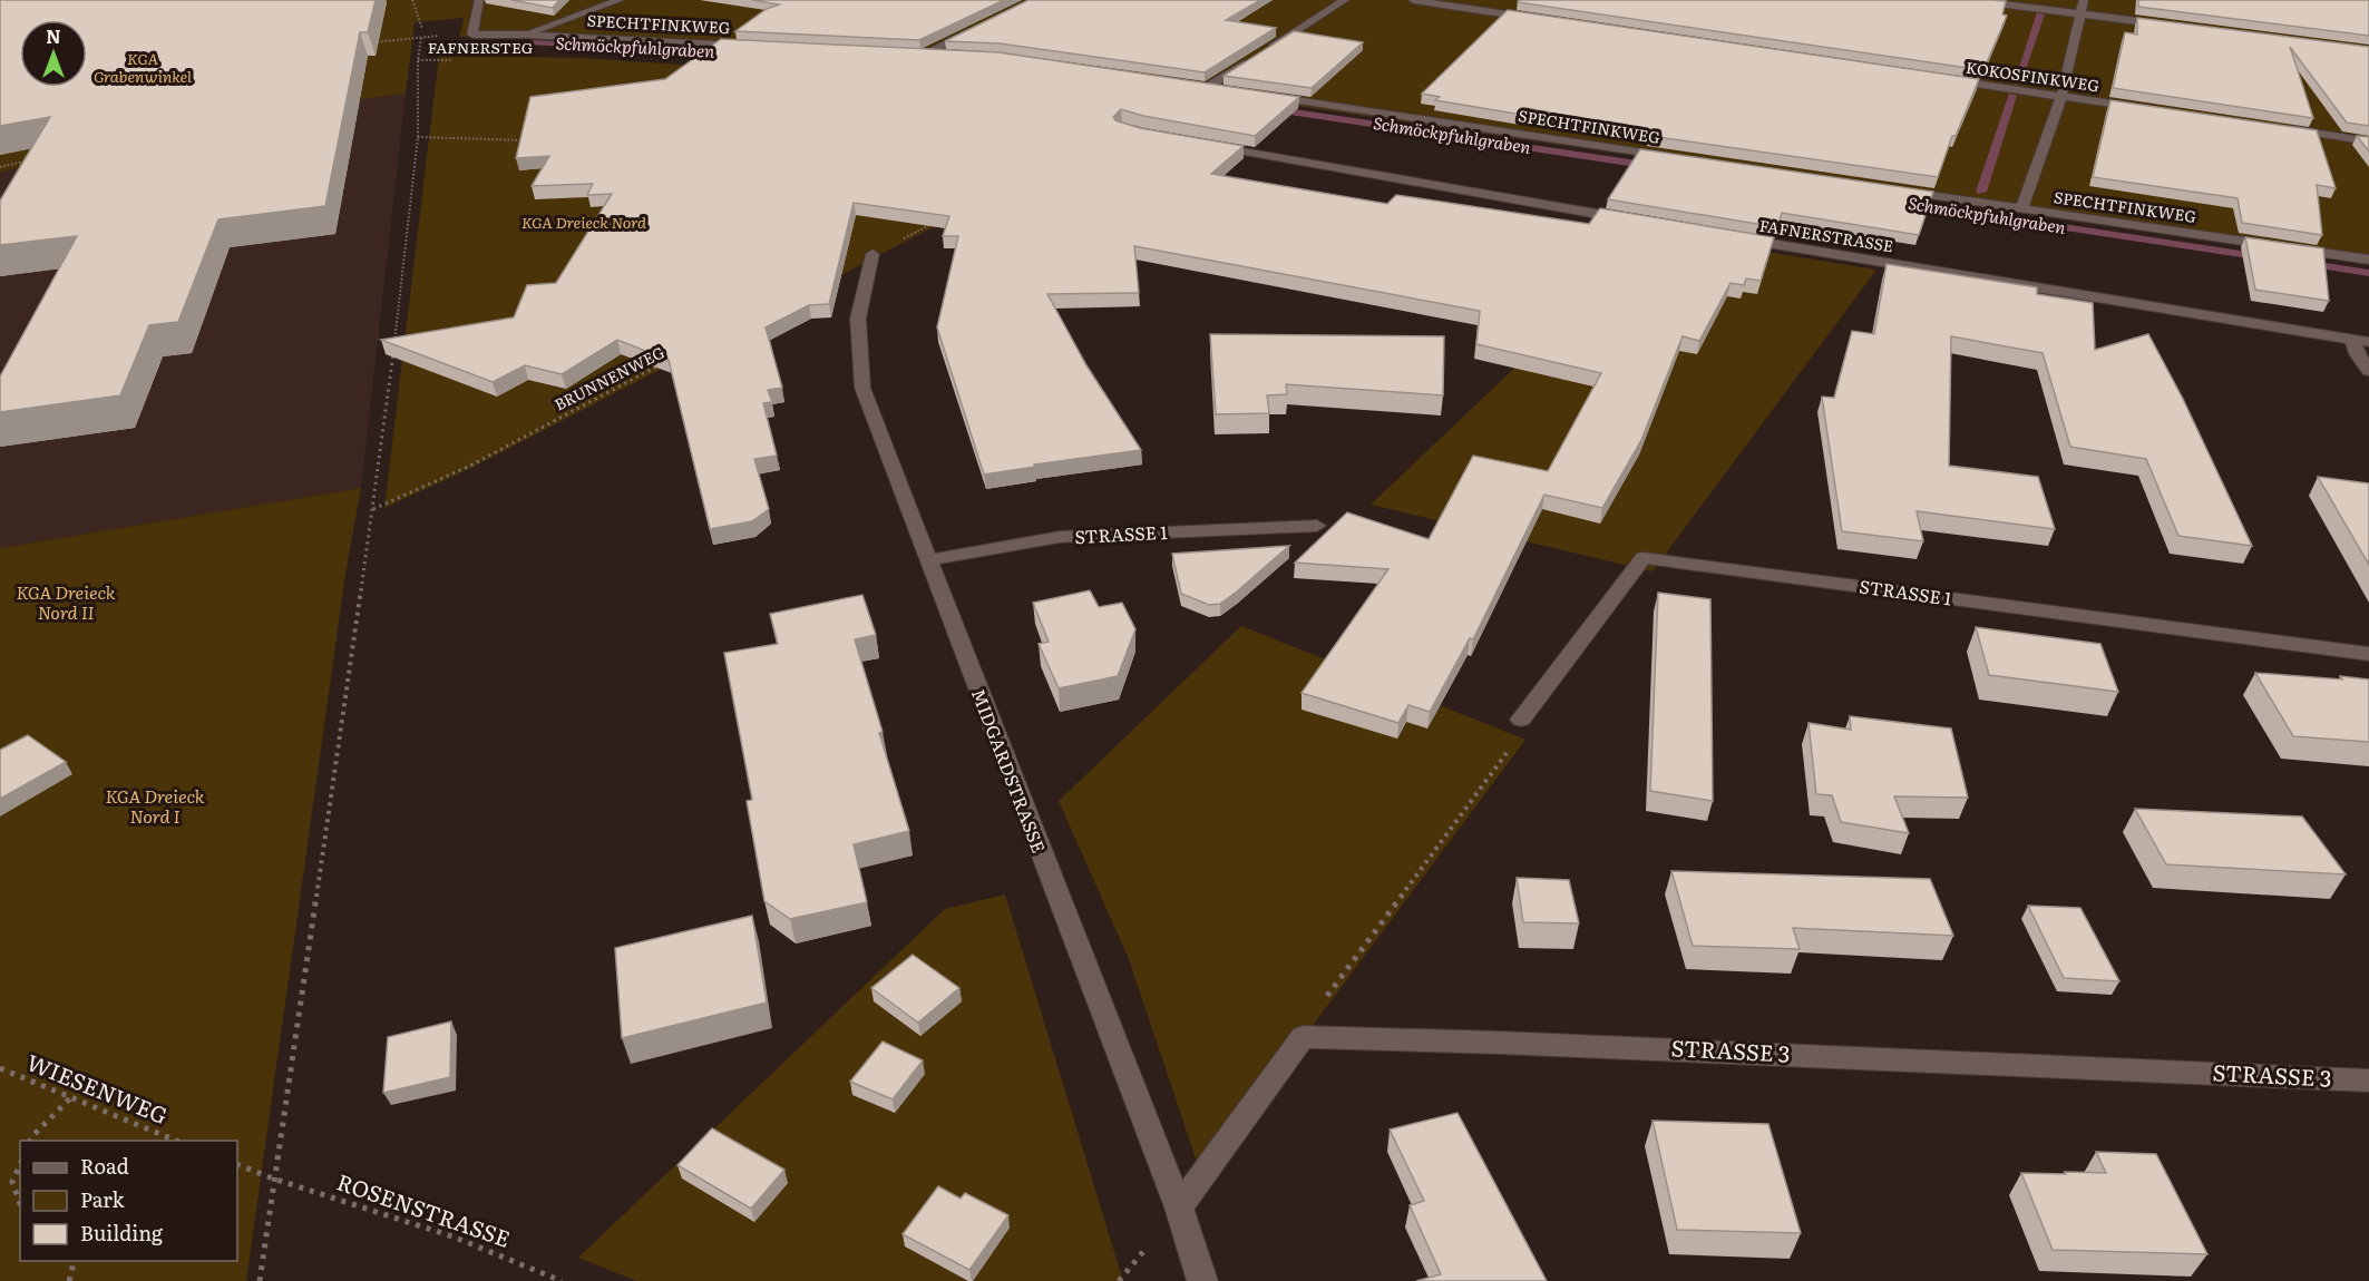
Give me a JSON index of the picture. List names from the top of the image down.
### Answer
{
  "streets": {
    "street": [
      "SPECHTFINKWEG",
      "KOKOSFINKWEG",
      "FAFNERSTRASSE",
      "STRASSE 1",
      "MIDGARDSTRASSE",
      "STRASSE 3"
    ],
    "path": [
      "FAFNERSTEG",
      "BRUNNENWEG",
      "WIESENWEG",
      "ROSENSTRASSE"
    ]
  },
  "crossings": [
    ["STRASSE 1", "MIDGARDSTRASSE"]
  ],
  "water": ["Schmöckpfuhlgraben"],
  "parks": [
    "KGA Grabenwinkel",
    "KGA Dreieck Nord",
    "KGA Dreieck Nord II",
    "KGA Dreieck Nord I"
  ],
  "legend": ["Road", "Park", "Building"],
  "north": "top"
}
